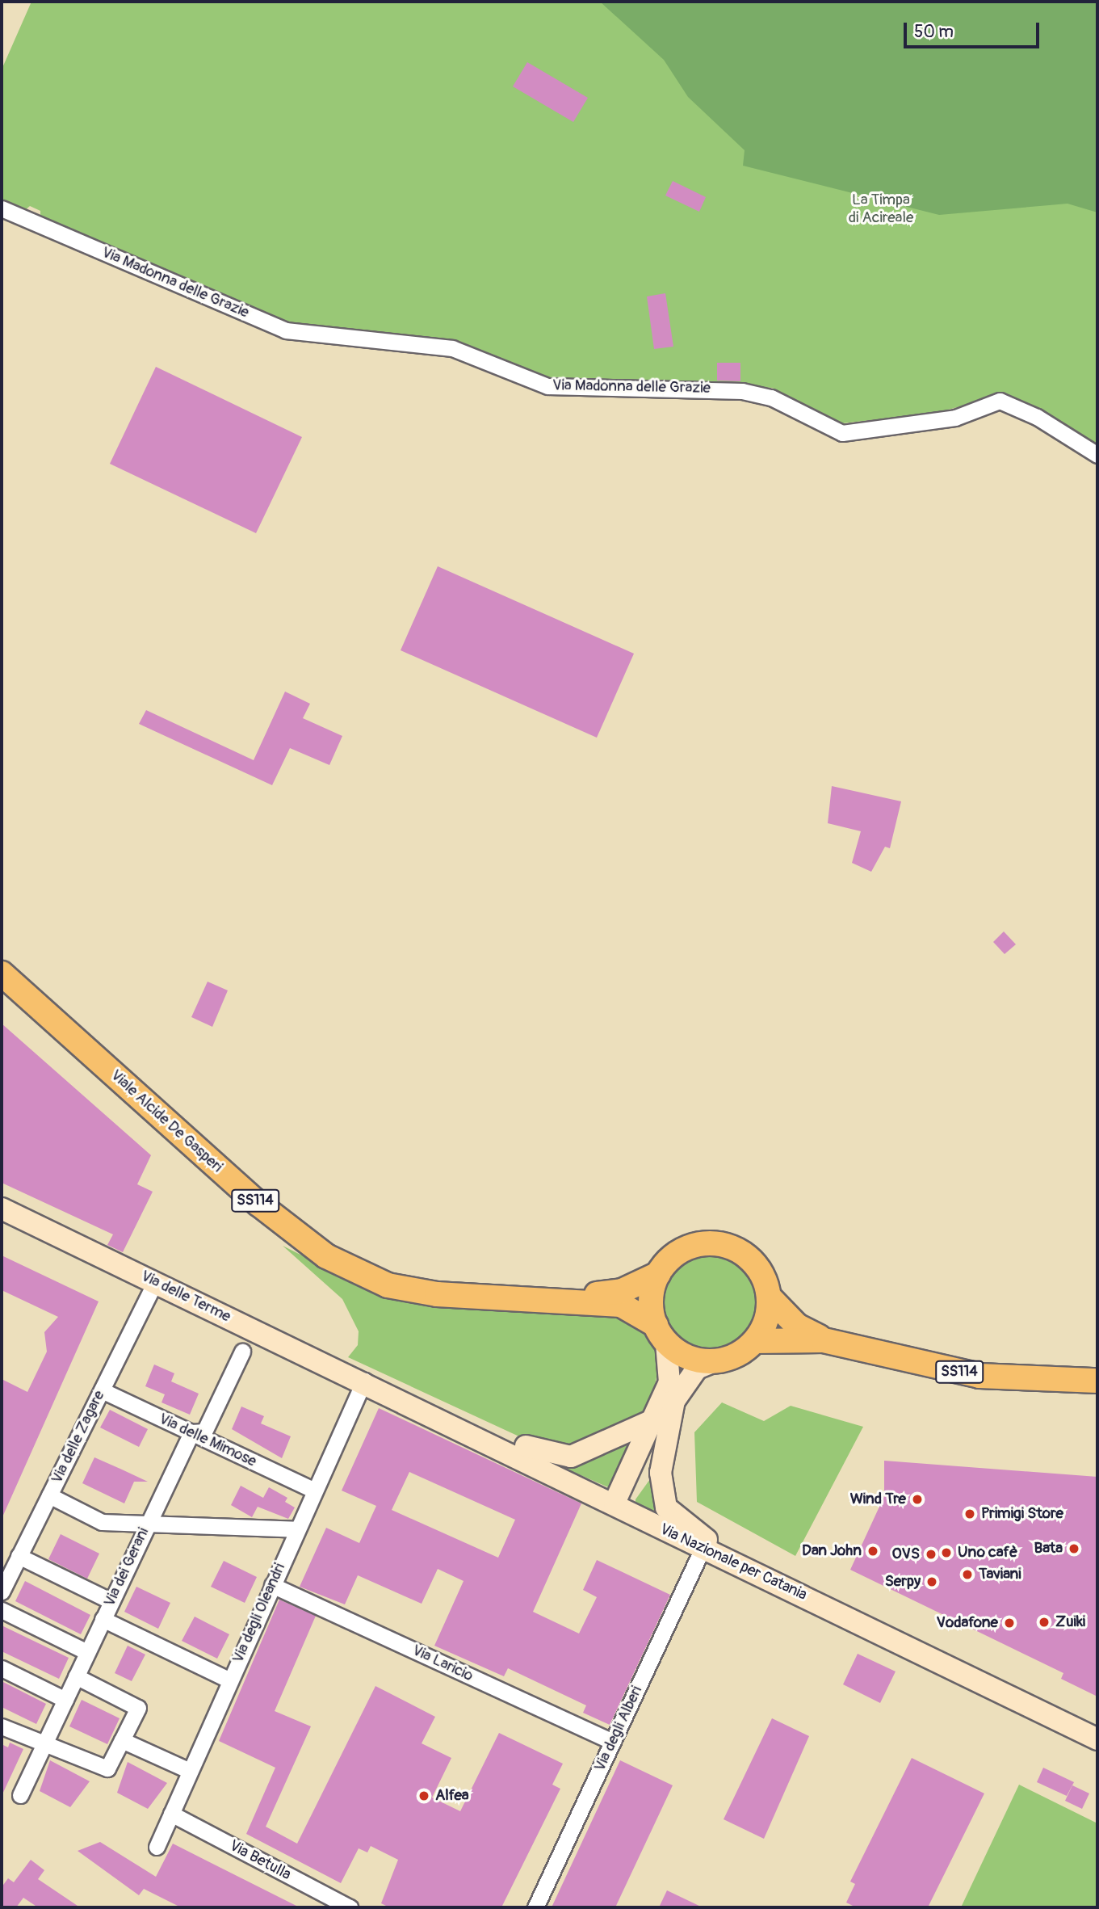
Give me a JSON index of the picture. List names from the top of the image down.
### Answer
{
  "streets": {
    "main road": [
      "Viale Alcide De Gasperi",
      "SS114",
      "Via delle Terme",
      "Via Nazionale per Catania"
    ],
    "street": [
      "Via Madonna delle Grazie",
      "Via delle Zagare",
      "Via delle Mimose",
      "Via dei Gerani",
      "Via degli Oleandri",
      "Via Laricio",
      "Via degli Alberi",
      "Via Betulla"
    ]
  },
  "crossings": [
    ["Via delle Terme", "Via delle Zagare"],
    ["Via delle Terme", "Via Nazionale per Catania"],
    ["Via delle Terme", "Via degli Oleandri"],
    ["Via delle Zagare", "Via delle Mimose"],
    ["Via delle Mimose", "Via dei Gerani"],
    ["Via delle Mimose", "Via degli Oleandri"],
    ["Via Nazionale per Catania", "Via degli Oleandri"],
    ["Via Nazionale per Catania", "Via degli Alberi"],
    ["Via degli Oleandri", "Via Laricio"],
    ["Via degli Oleandri", "Via Betulla"],
    ["Via Laricio", "Via degli Alberi"]
  ],
  "parks": ["La Timpa di Acireale"],
  "places": [
    "Wind Tre",
    "Primigi Store",
    "Bata",
    "Dan John",
    "Uno cafè",
    "OVS",
    "Taviani",
    "Serpy",
    "Zuiki",
    "Vodafone",
    "Alfea"
  ],
  "scale_bar": "50 m"
}
